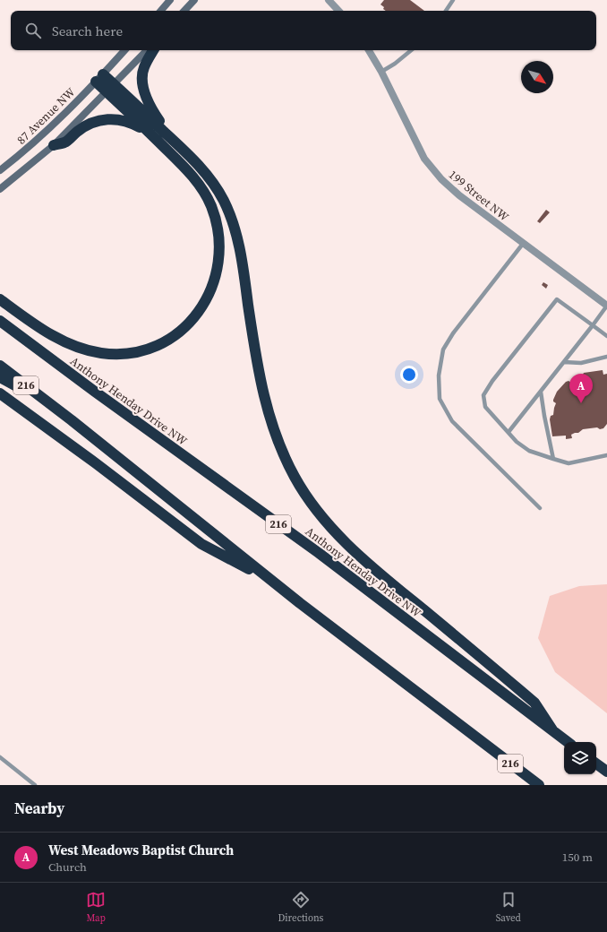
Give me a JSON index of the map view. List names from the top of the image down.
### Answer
{
  "streets": {
    "highway": ["216", "Anthony Henday Drive NW"],
    "main road": ["87 Avenue NW"],
    "street": ["199 Street NW"]
  },
  "north": "bottom right",
  "page": {
    "search": "Search here",
    "pins": "A",
    "heading": "Nearby",
    "list": [
      {
        "mark": "A",
        "name": "West Meadows Baptist Church",
        "note": "Church",
        "value": "150 m"
      }
    ],
    "nav": ["Map", "Directions", "Saved"]
  }
}
